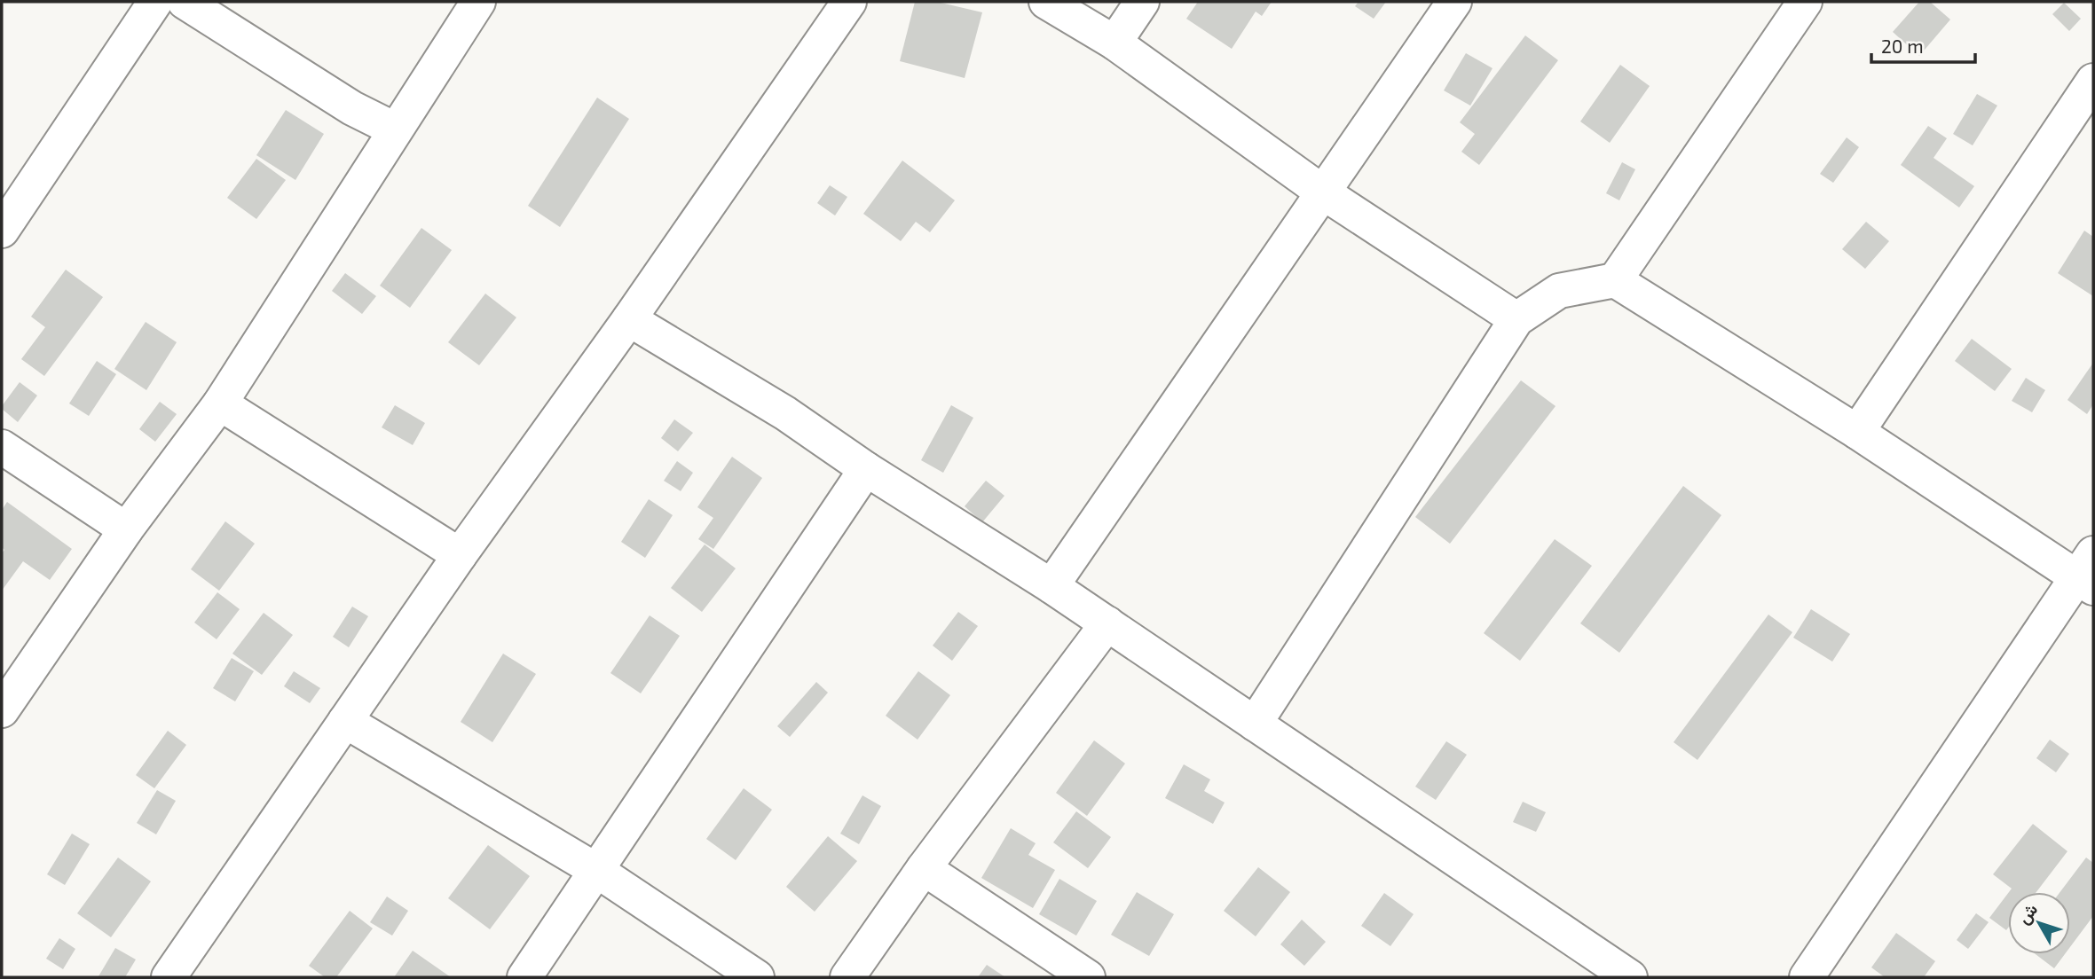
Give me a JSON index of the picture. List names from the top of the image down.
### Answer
{
  "scale_bar": "20 m",
  "north": "top left"
}
